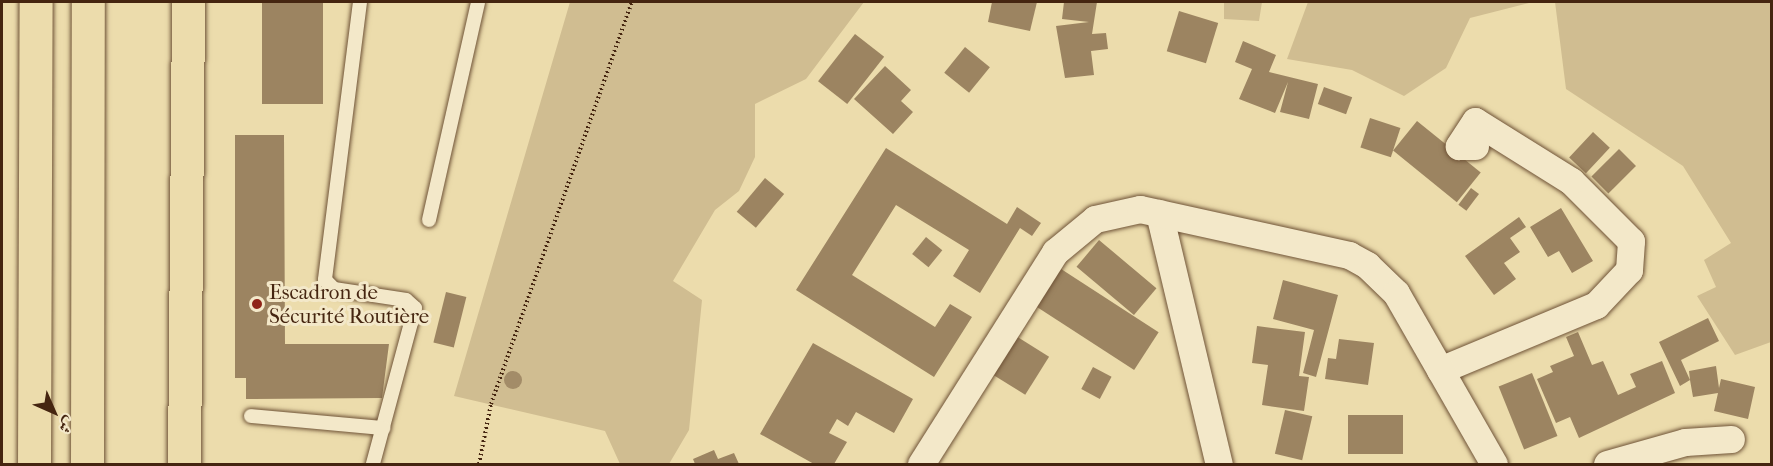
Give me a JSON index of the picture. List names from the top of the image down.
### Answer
{
  "places": ["Escadron de Sécurité Routière"],
  "north": "bottom right"
}
